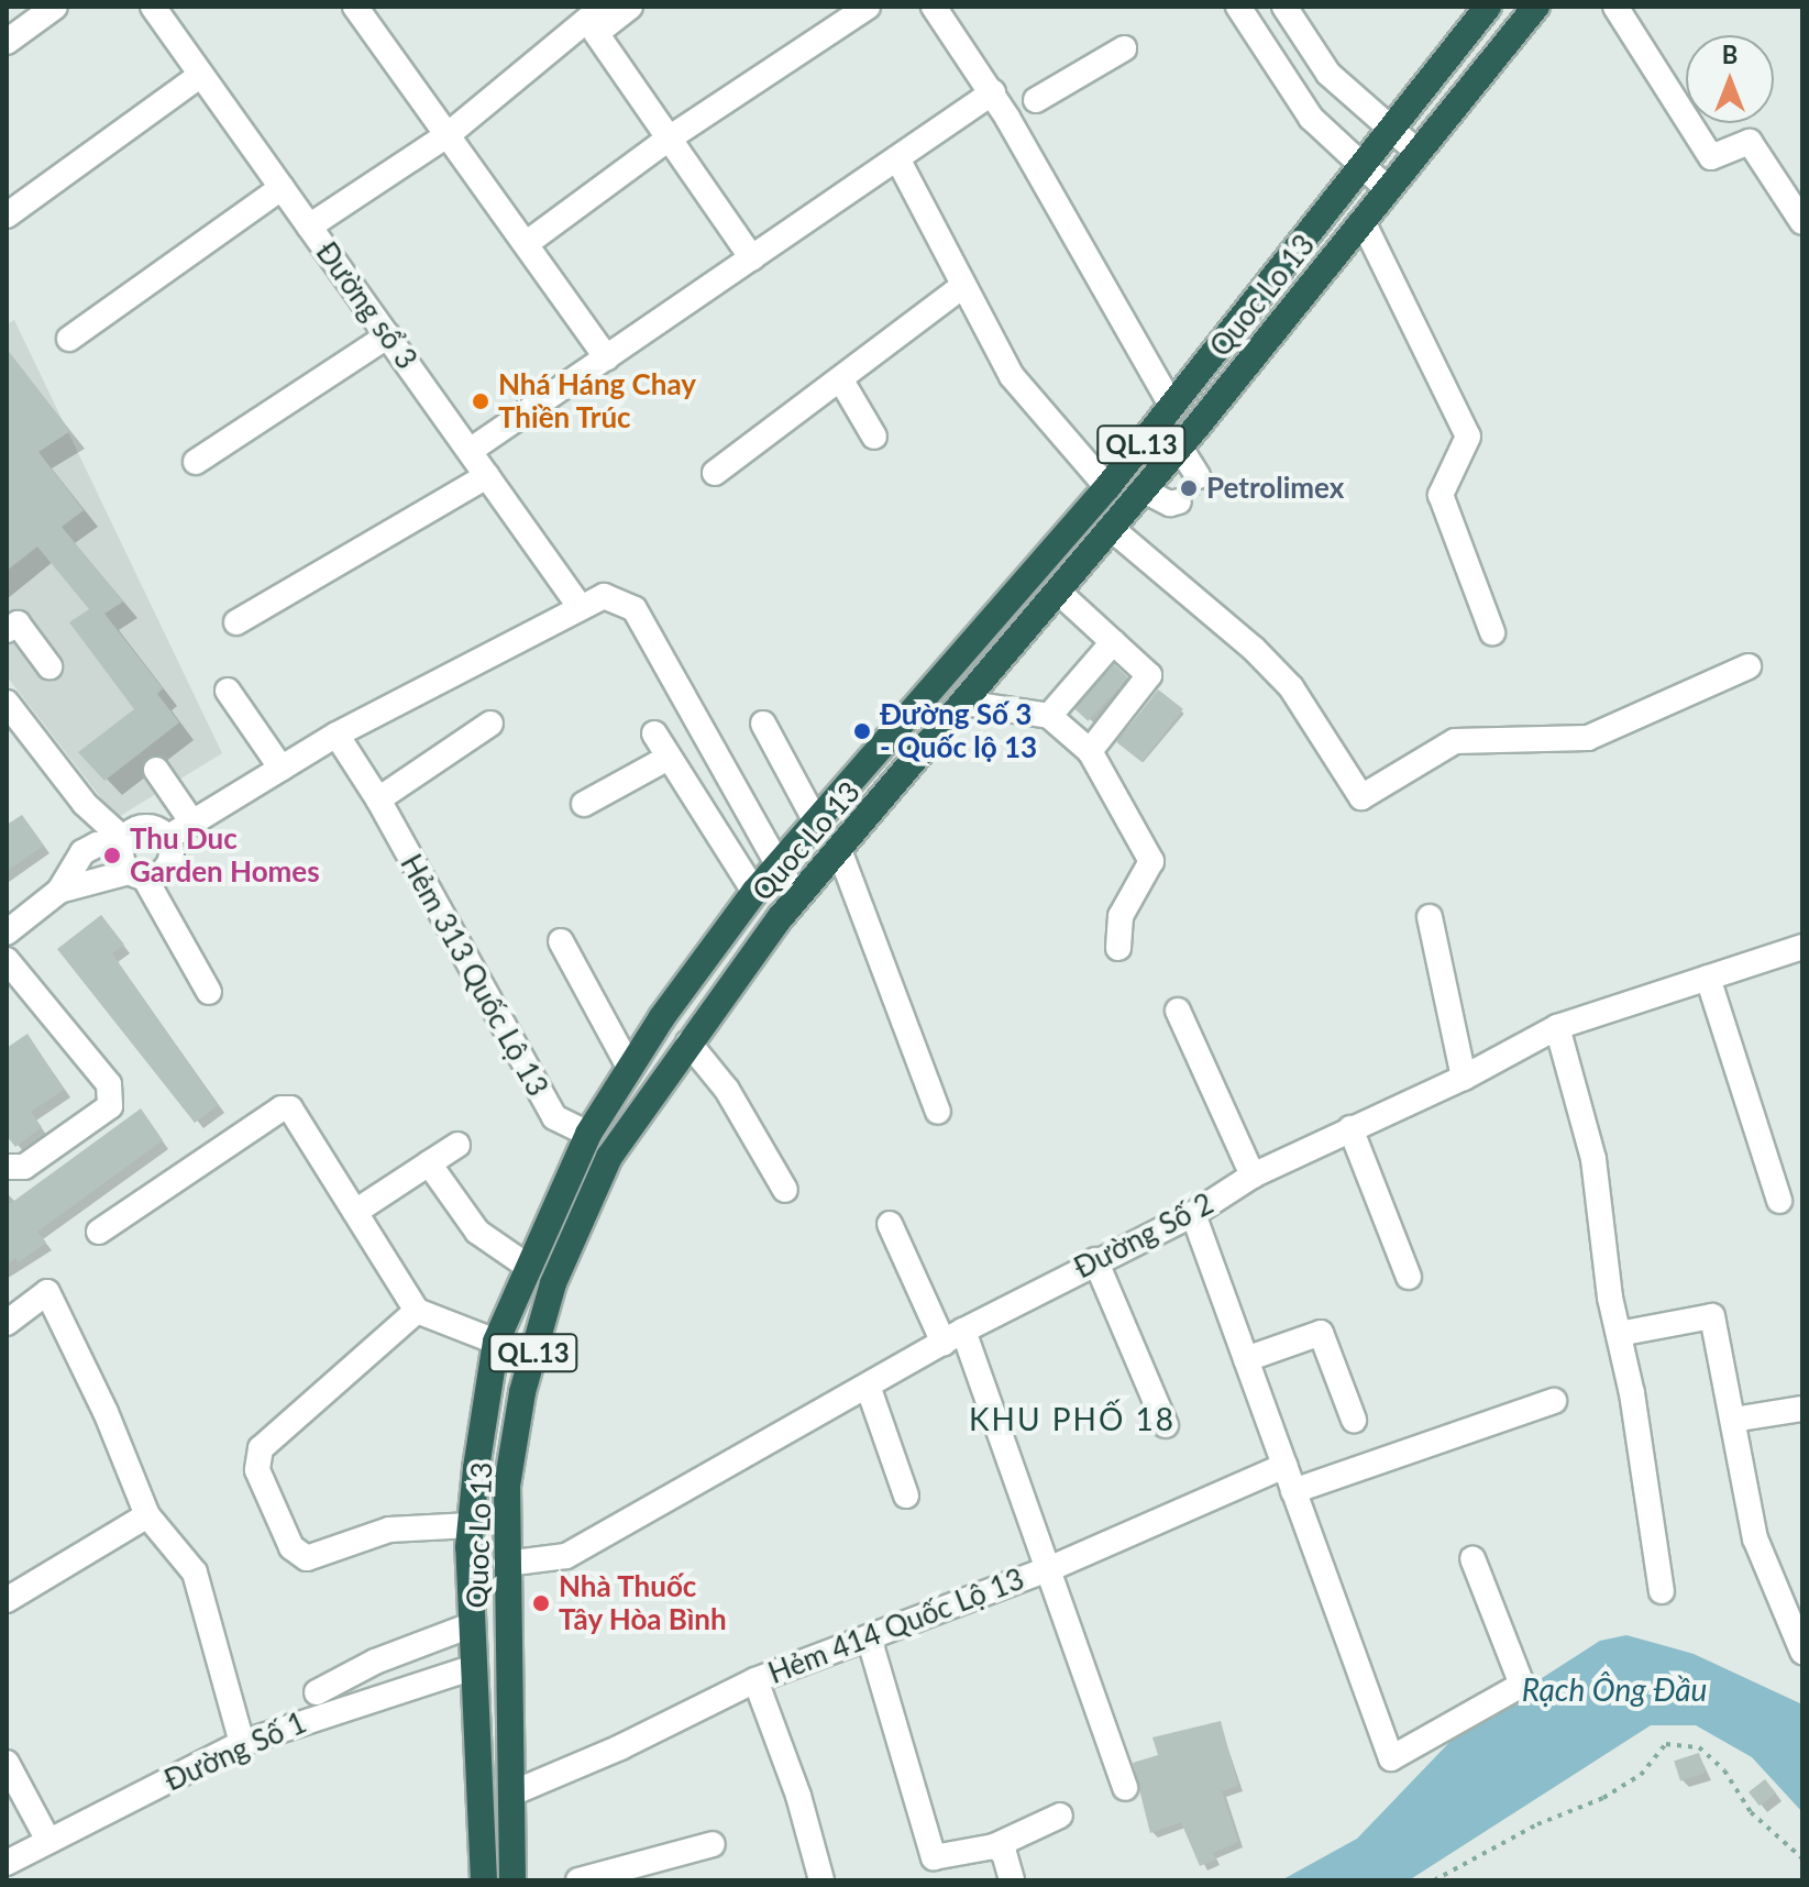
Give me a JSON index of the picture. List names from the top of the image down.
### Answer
{
  "streets": {
    "highway": ["Quoc Lo 13", "QL.13"],
    "street": [
      "Đường sổ 3",
      "Hẻm 313 Quốc Lộ 13",
      "Đường Số 2",
      "Hẻm 414 Quốc Lộ 13",
      "Đường Số 1"
    ]
  },
  "crossings": [
    ["Quoc Lo 13", "Hẻm 313 Quốc Lộ 13"],
    ["Quoc Lo 13", "Đường Số 2"],
    ["Quoc Lo 13", "Hẻm 414 Quốc Lộ 13"],
    ["Quoc Lo 13", "Đường Số 1"]
  ],
  "districts": ["KHU PHỐ 18"],
  "water": ["Rạch Ông Đầu"],
  "places": [
    "Nhá Háng Chay Thiền Trúc",
    "Petrolimex",
    "Đường Số 3 - Quốc lộ 13",
    "Thu Duc Garden Homes",
    "Nhà Thuốc Tây Hòa Bình"
  ],
  "north": "top"
}
